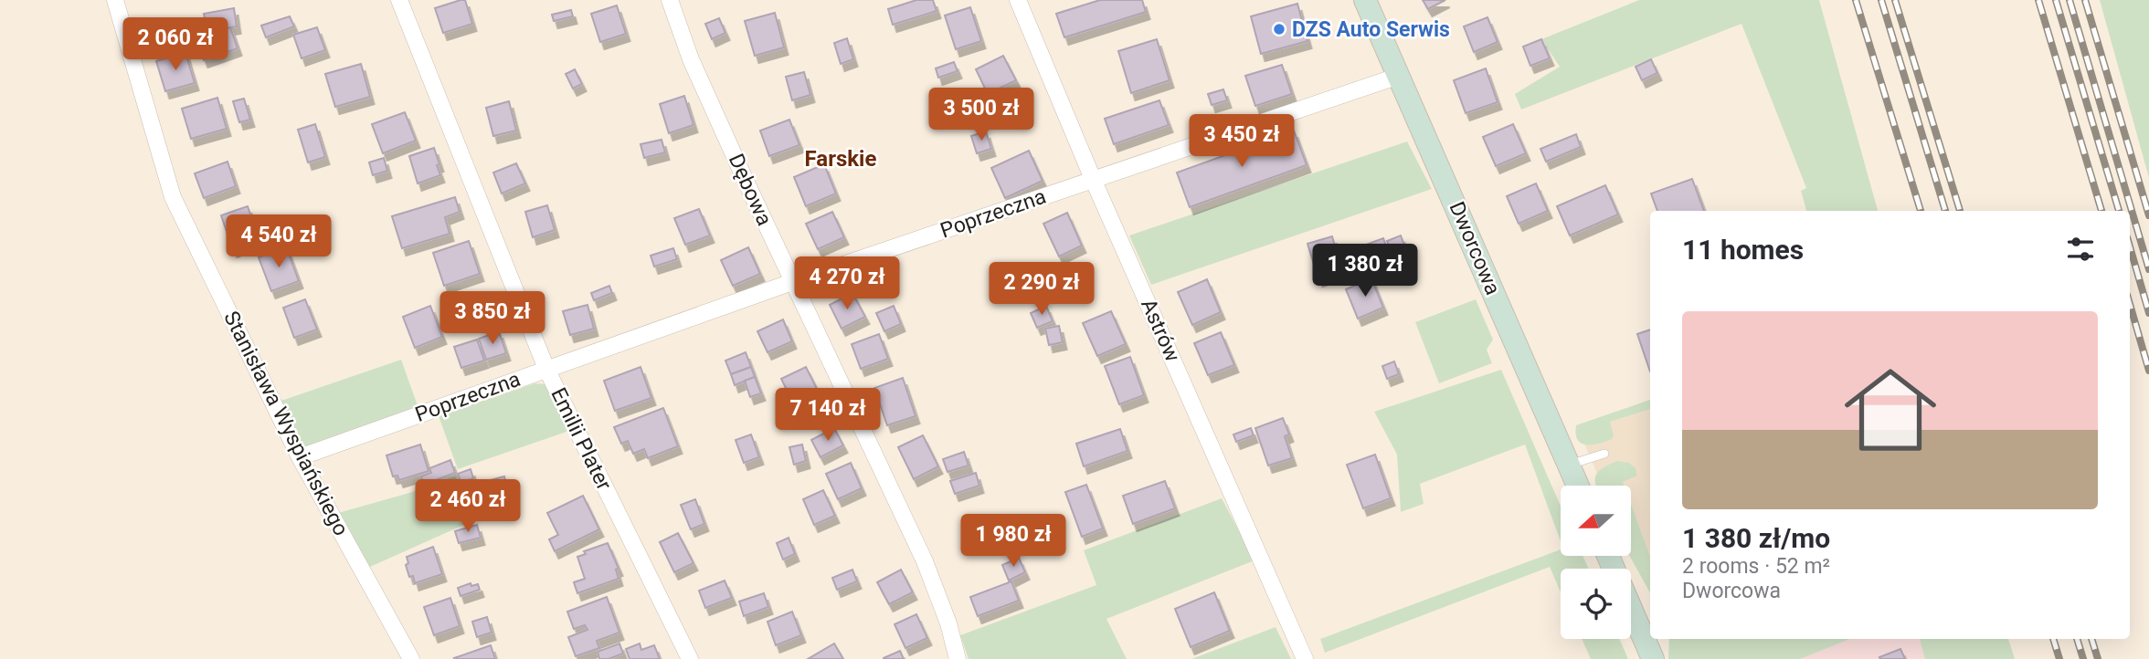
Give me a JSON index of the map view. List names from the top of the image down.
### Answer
{
  "streets": {
    "main road": ["Dworcowa"],
    "street": [
      "Dębowa",
      "Poprzeczna",
      "Astrów",
      "Stanisława Wyspiańskiego",
      "Emilii Plater"
    ]
  },
  "crossings": [
    ["Dębowa", "Poprzeczna"],
    ["Poprzeczna", "Dworcowa"],
    ["Poprzeczna", "Astrów"],
    ["Poprzeczna", "Stanisława Wyspiańskiego"],
    ["Poprzeczna", "Emilii Plater"]
  ],
  "districts": ["Farskie"],
  "places": ["DZS Auto Serwis"],
  "north": "left",
  "page": {
    "price": [
      "2 060 zł",
      "3 500 zł",
      "3 450 zł",
      "4 540 zł",
      "1 380 zł",
      "4 270 zł",
      "2 290 zł",
      "3 850 zł",
      "7 140 zł",
      "2 460 zł",
      "1 980 zł"
    ],
    "heading": "11 homes",
    "list": [
      {
        "name": "1 380 zł/mo",
        "note": "2 rooms · 52 m² · Dworcowa"
      }
    ]
  }
}
